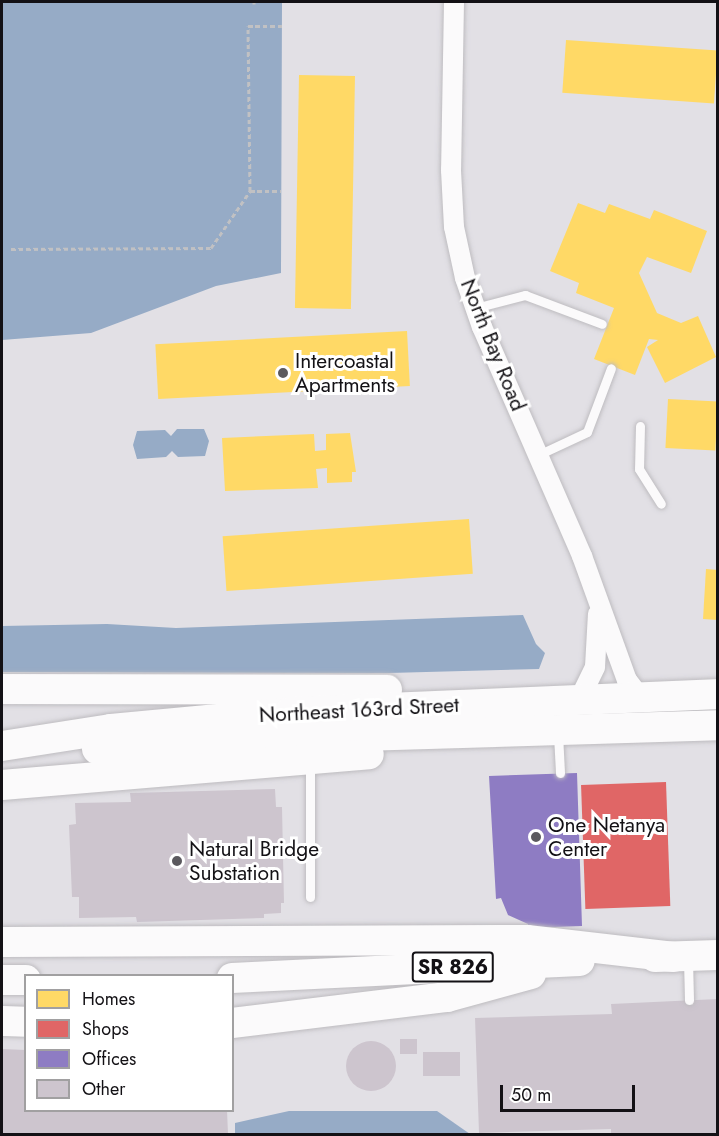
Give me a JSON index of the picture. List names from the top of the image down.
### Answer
{
  "streets": {
    "main road": ["Northeast 163rd Street", "SR 826"],
    "street": ["North Bay Road"]
  },
  "crossings": [
    ["North Bay Road", "Northeast 163rd Street"]
  ],
  "places": ["Intercoastal Apartments", "One Netanya Center", "Natural Bridge Substation"],
  "legend": [
    "Homes",
    "Shops",
    "Offices",
    "Other"
  ],
  "scale_bar": "50 m"
}
